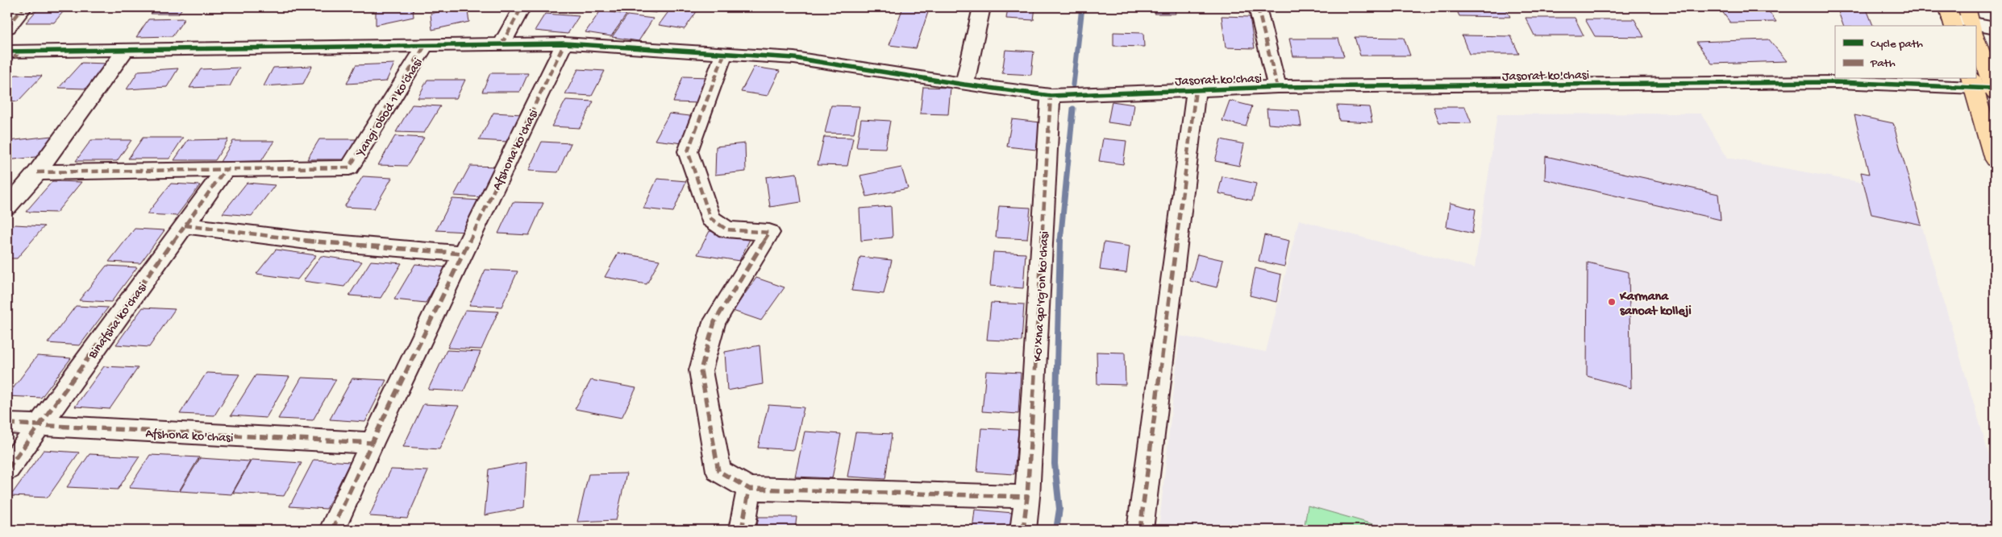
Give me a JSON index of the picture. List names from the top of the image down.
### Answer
{
  "streets": {
    "street": [
      "Jasorat ko'chasi",
      "Yangi obod 1 ko'chasi",
      "Afshona ko'chasi",
      "Ko'xna qo'rg'on ko'chasi",
      "Binafsha ko'chasi"
    ]
  },
  "crossings": [
    ["Jasorat ko'chasi", "Yangi obod 1 ko'chasi"],
    ["Jasorat ko'chasi", "Afshona ko'chasi"],
    ["Jasorat ko'chasi", "Ko'xna qo'rg'on ko'chasi"],
    ["Afshona ko'chasi", "Binafsha ko'chasi"]
  ],
  "places": ["Karmana sanoat kolleji"],
  "legend": ["Cycle path", "Path"]
}
